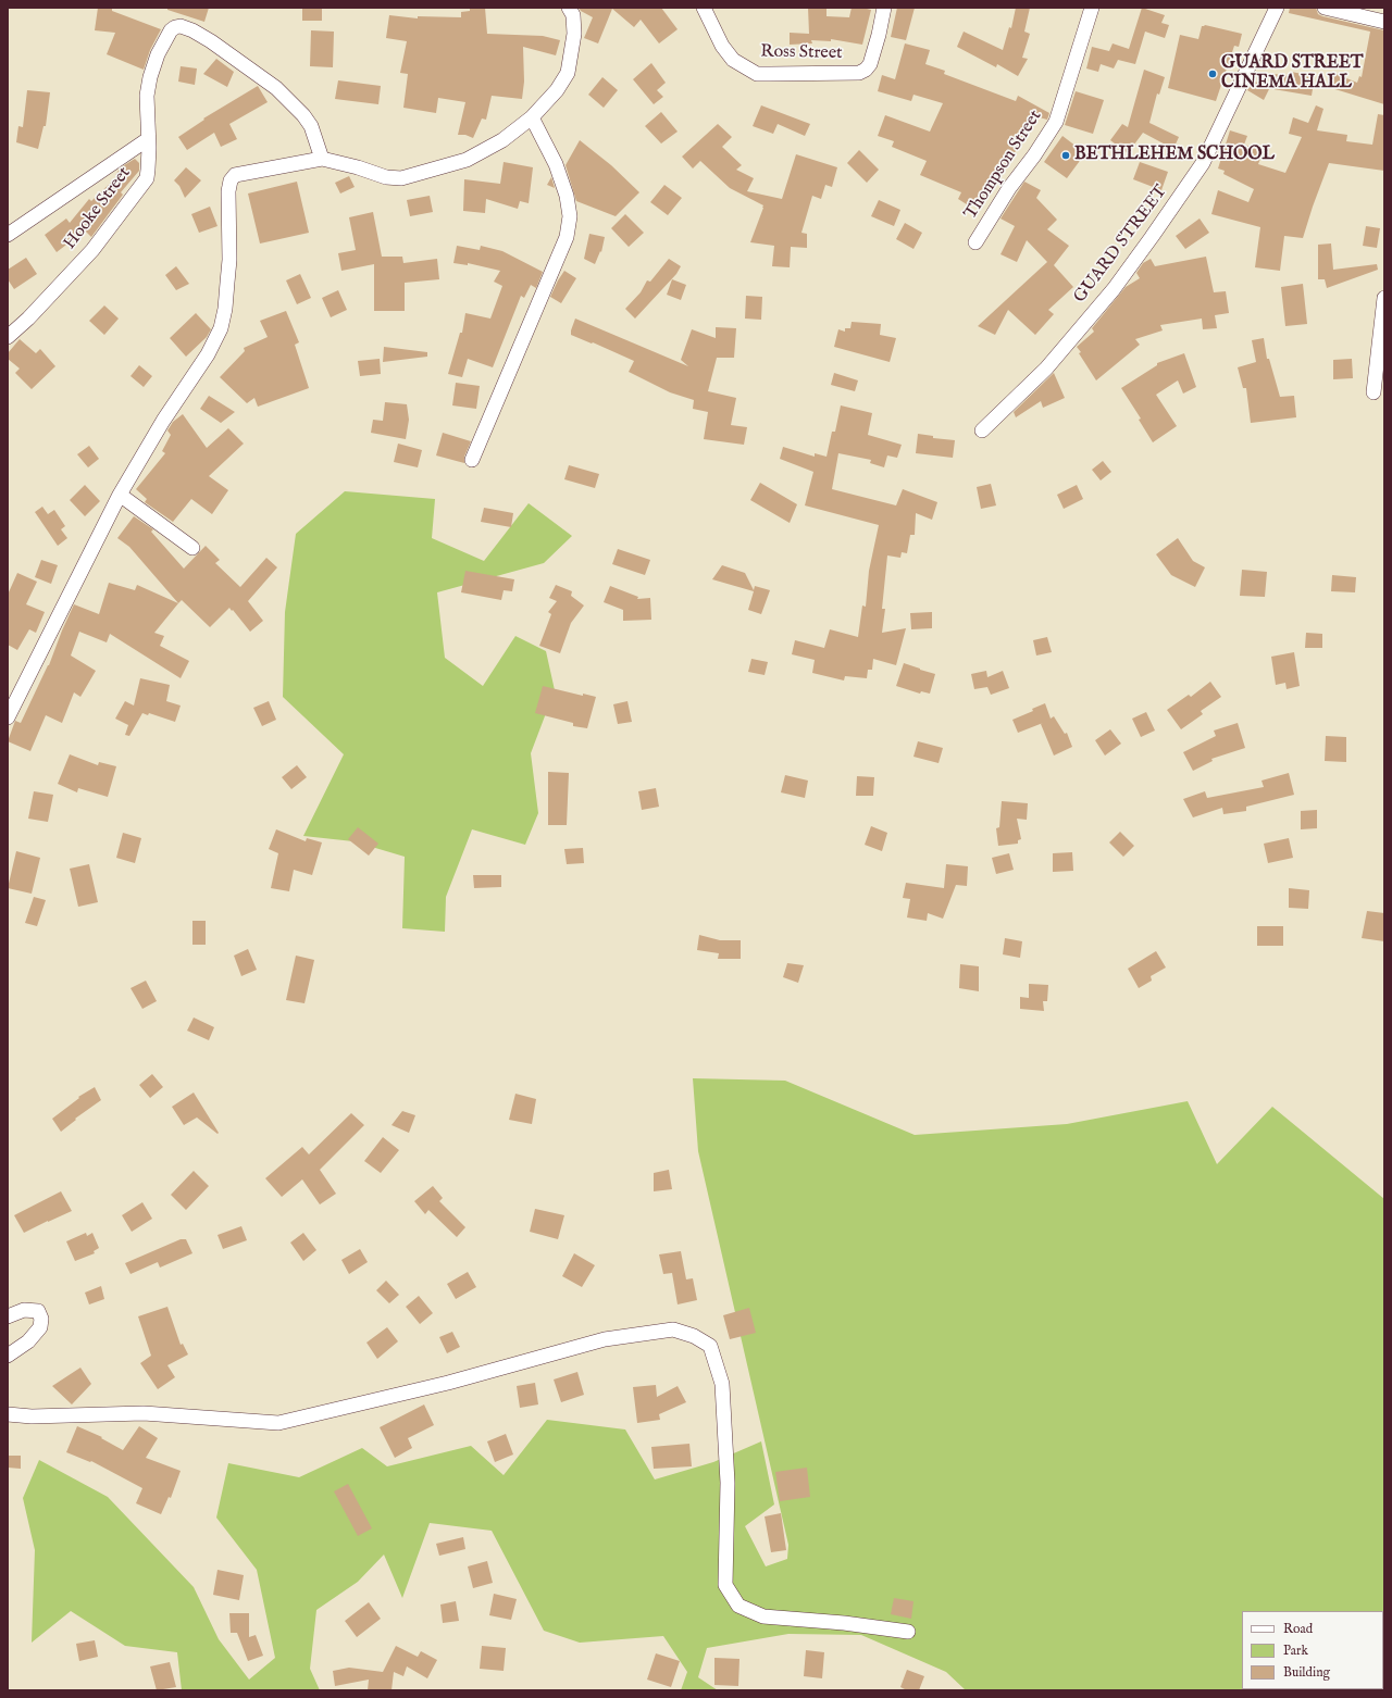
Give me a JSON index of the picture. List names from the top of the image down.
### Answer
{
  "streets": {
    "street": [
      "Ross Street",
      "Thompson Street",
      "Hooke Street",
      "GUARD STREET"
    ]
  },
  "places": ["GUARD STREET CINEMA HALL", "BETHLEHEM SCHOOL"],
  "legend": ["Road", "Park", "Building"]
}
